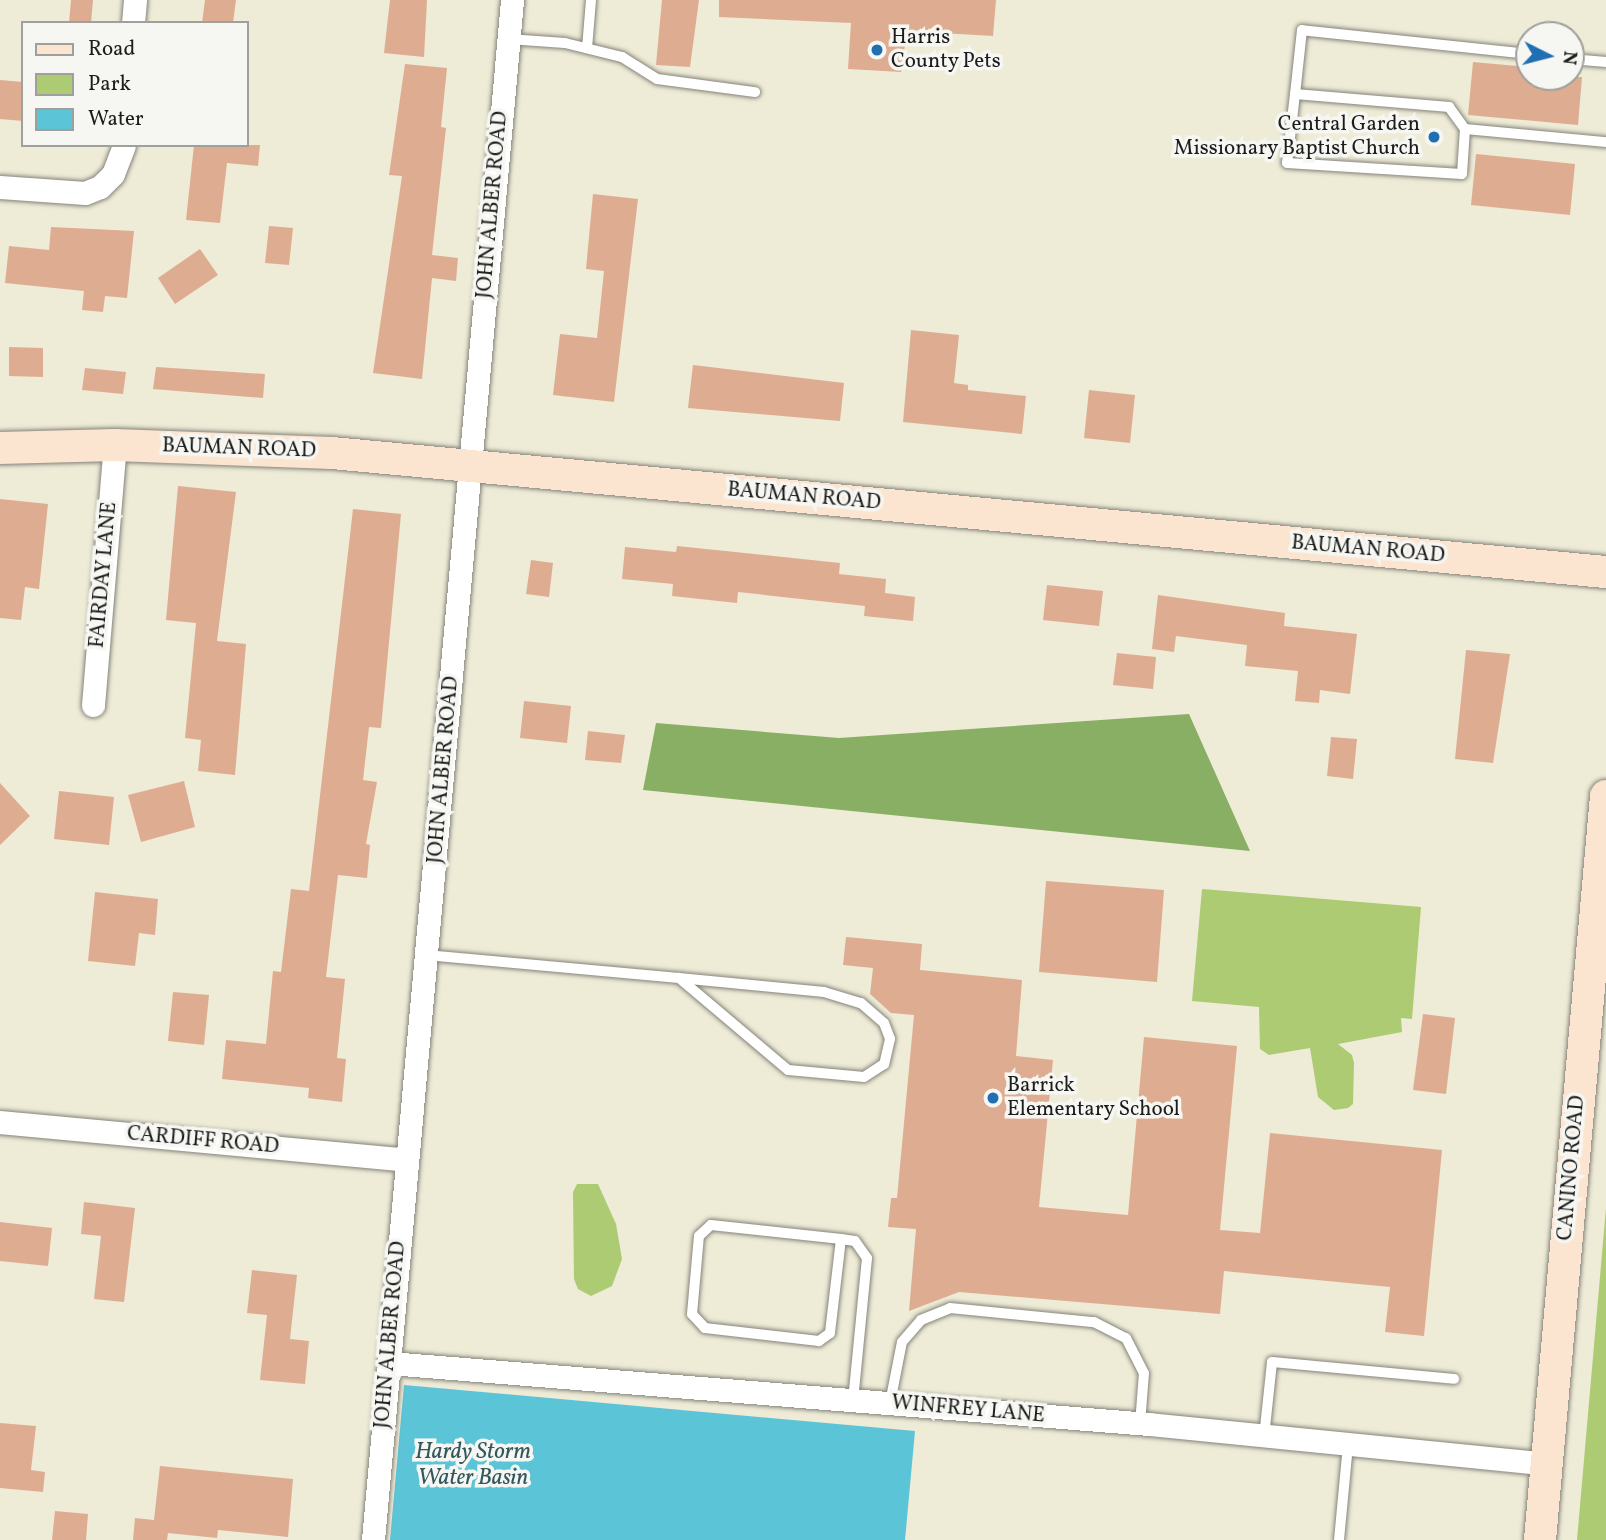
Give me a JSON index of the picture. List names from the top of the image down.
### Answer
{
  "streets": {
    "street": [
      "JOHN ALBER ROAD",
      "BAUMAN ROAD",
      "FAIRDAY LANE",
      "CARDIFF ROAD",
      "CANINO ROAD",
      "WINFREY LANE"
    ]
  },
  "crossings": [
    ["JOHN ALBER ROAD", "BAUMAN ROAD"],
    ["JOHN ALBER ROAD", "CARDIFF ROAD"],
    ["JOHN ALBER ROAD", "WINFREY LANE"],
    ["BAUMAN ROAD", "FAIRDAY LANE"],
    ["CANINO ROAD", "WINFREY LANE"]
  ],
  "water": ["Hardy Storm Water Basin"],
  "places": ["Harris County Pets", "Central Garden Missionary Baptist Church", "Barrick Elementary School"],
  "legend": ["Road", "Park", "Water"],
  "north": "right"
}
